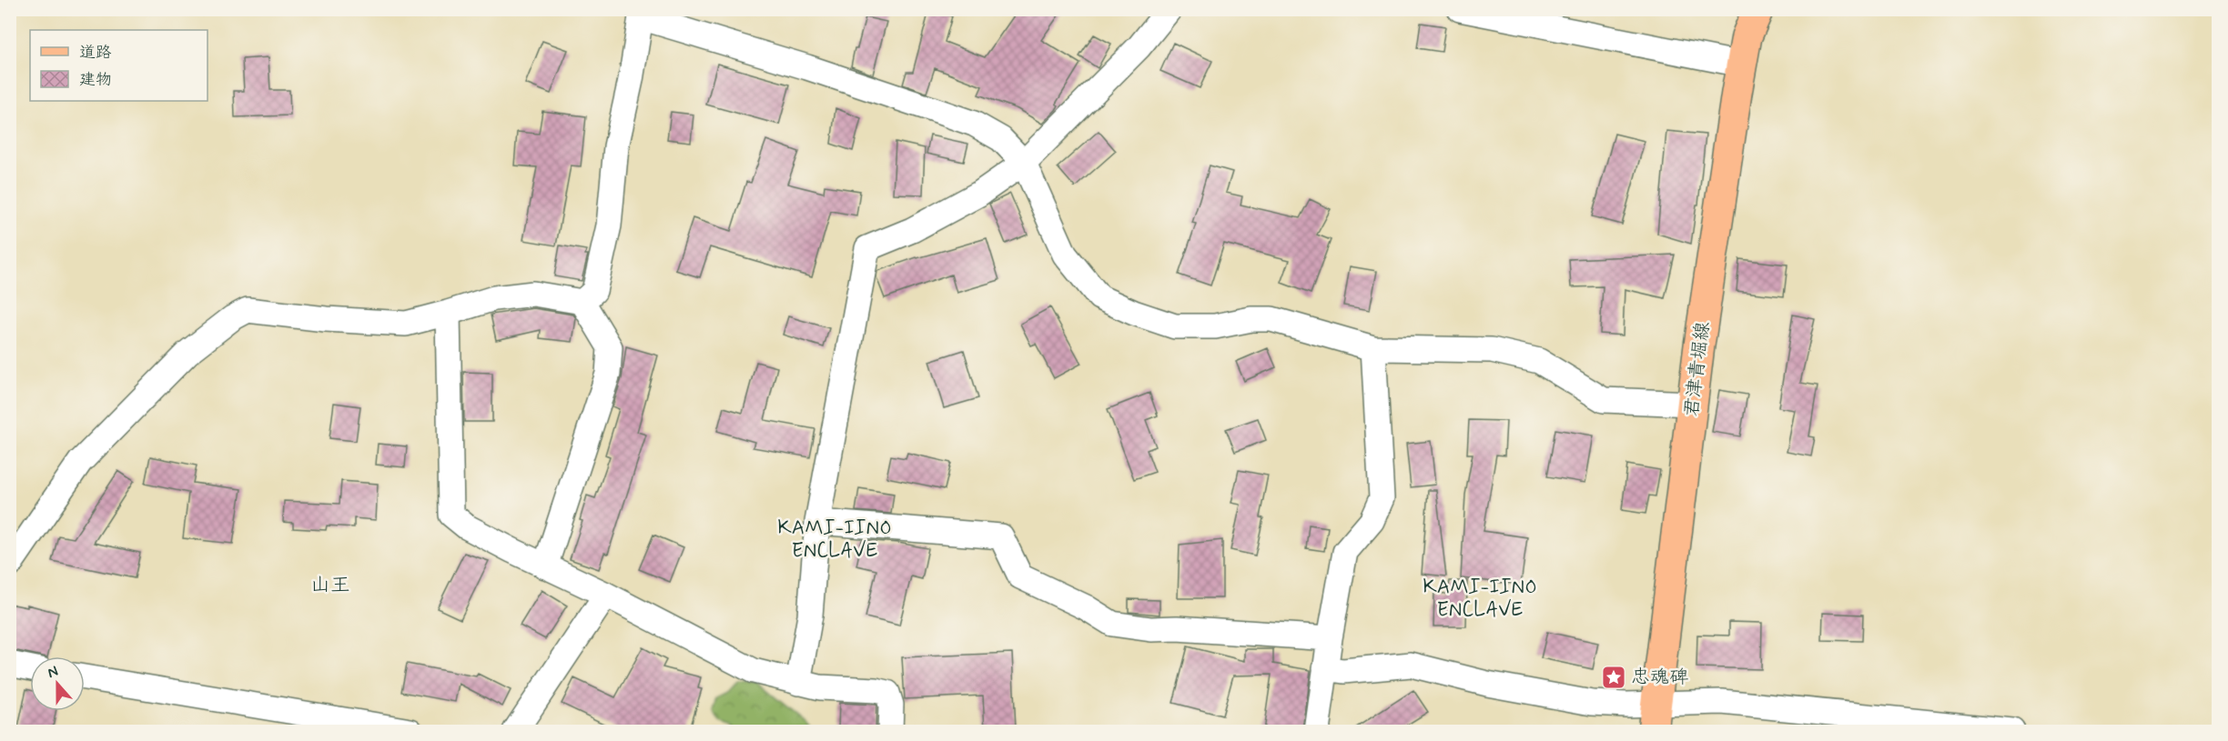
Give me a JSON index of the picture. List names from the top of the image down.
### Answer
{
  "streets": {
    "main road": ["君津青堀線"]
  },
  "districts": ["KAMI-IINO ENCLAVE", "山王", "KAMI-IINO ENCLAVE"],
  "places": {
    "place": ["忠魂碑"]
  },
  "legend": ["道路", "建物"],
  "north": "top"
}
